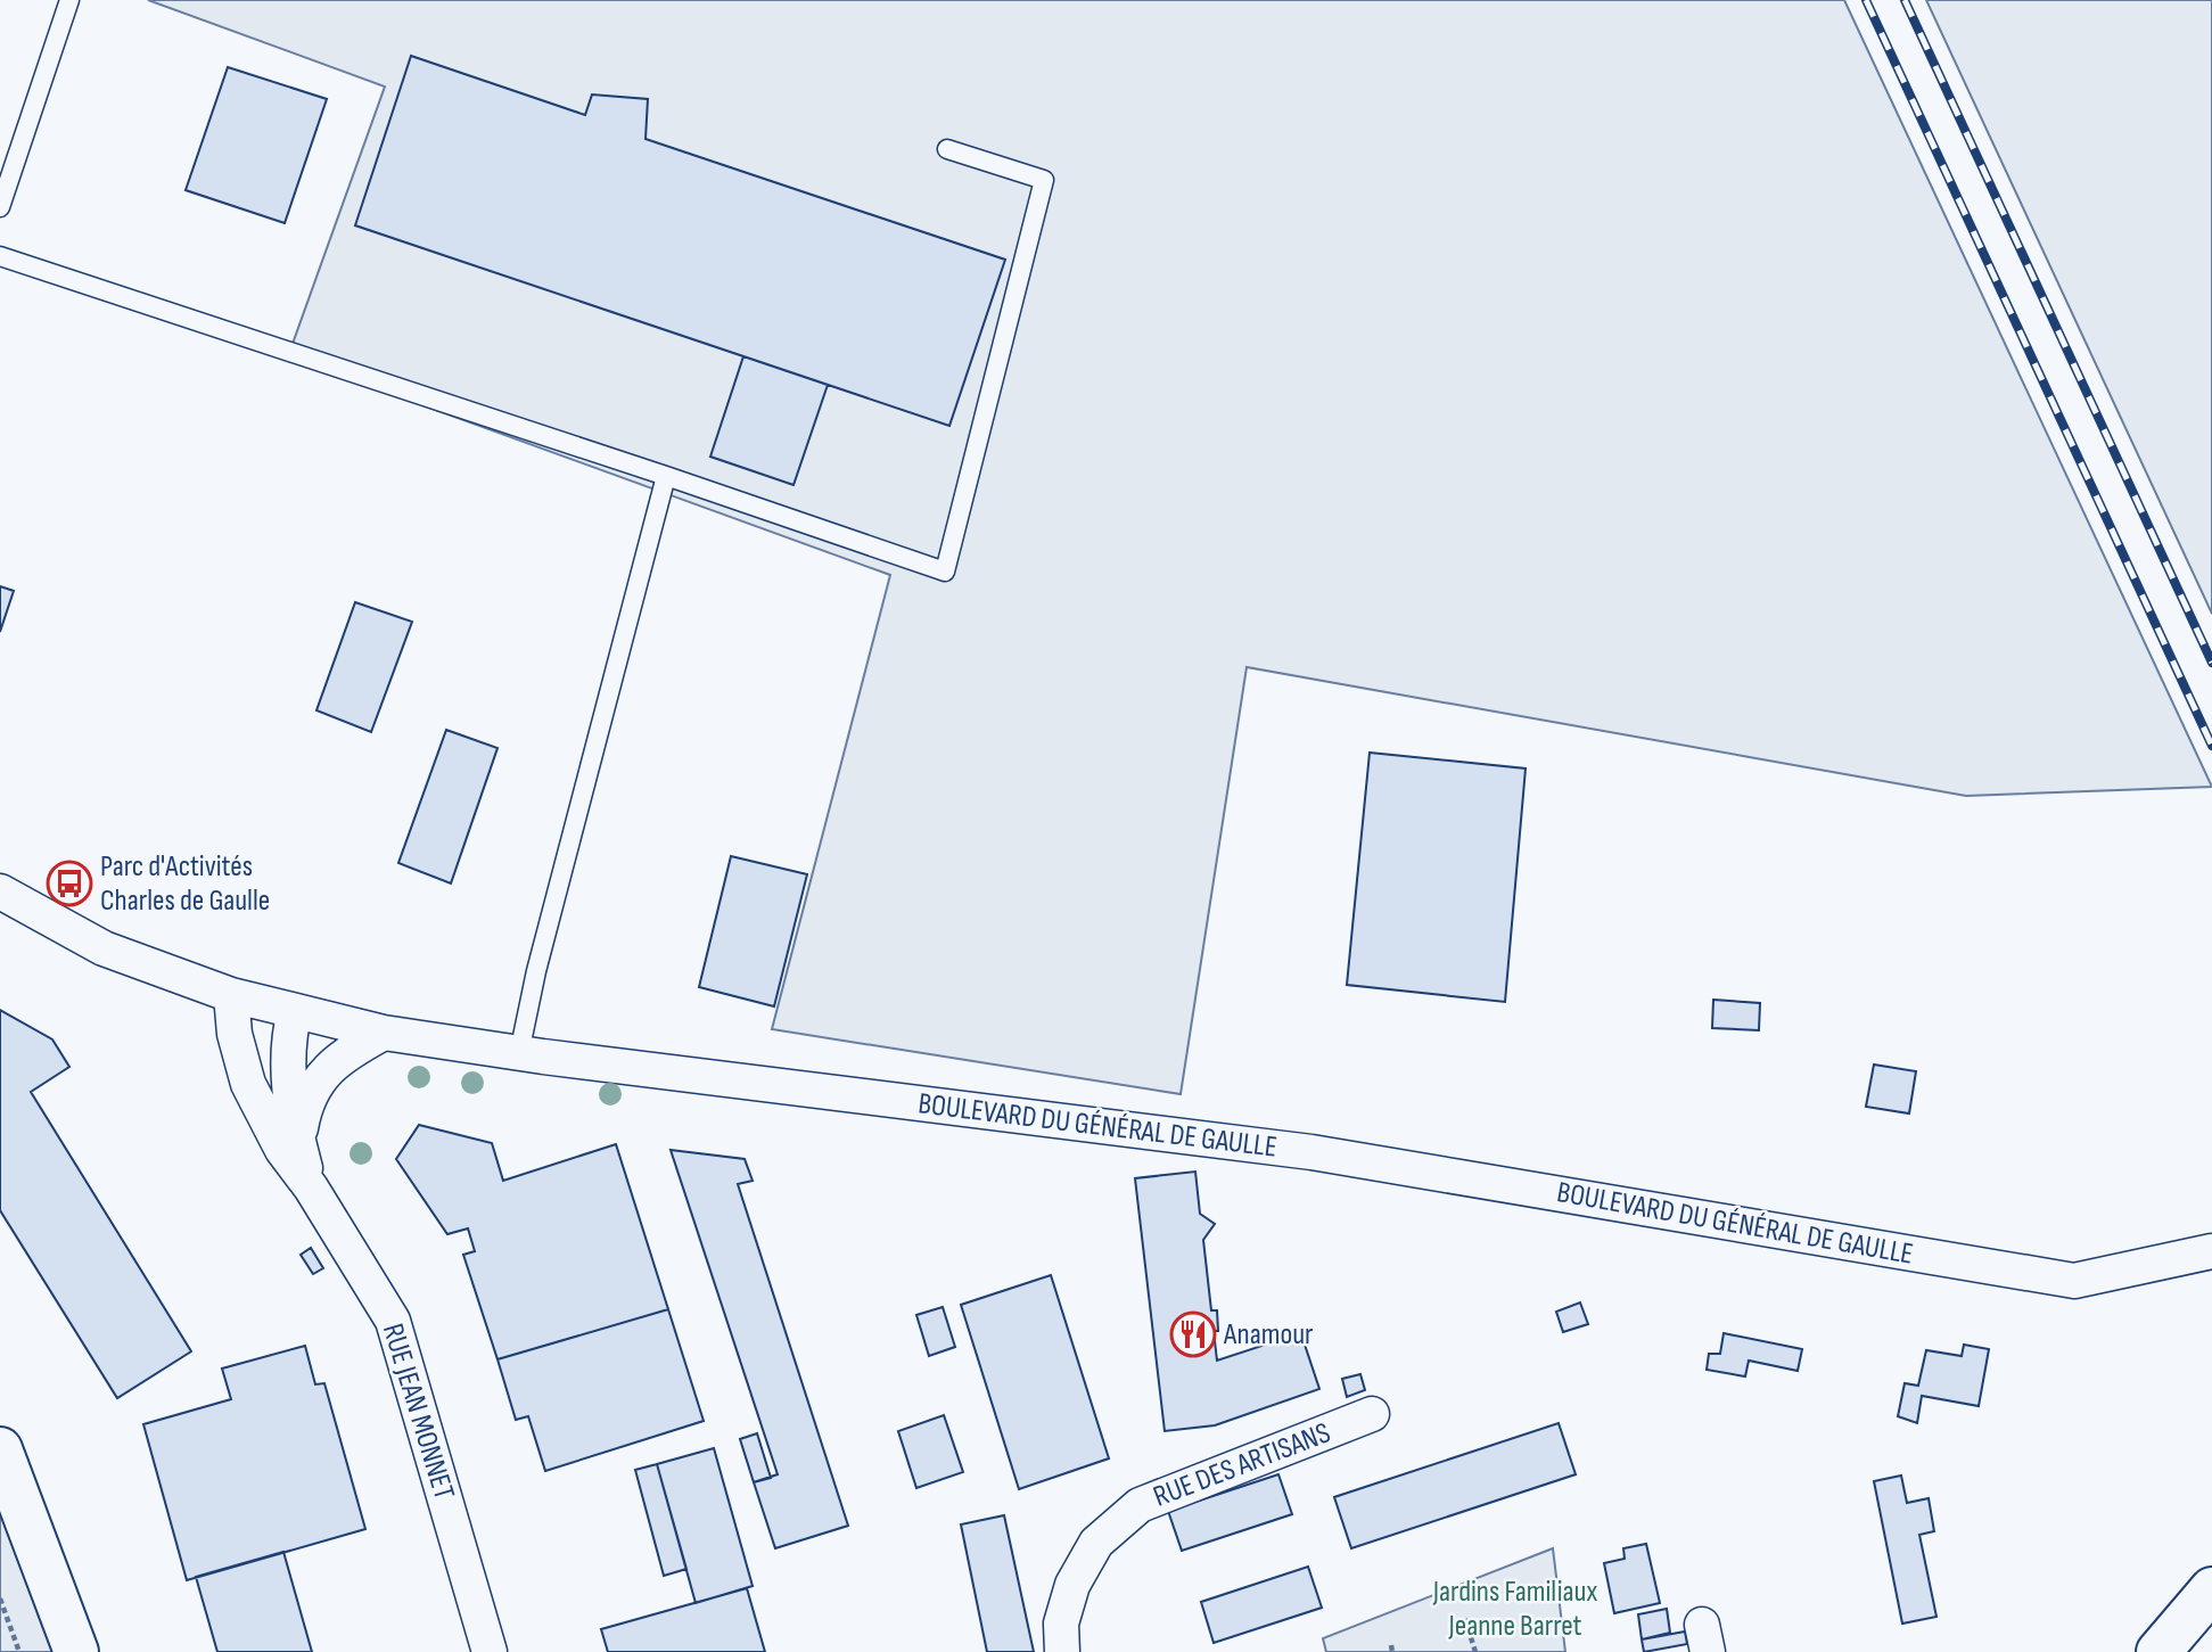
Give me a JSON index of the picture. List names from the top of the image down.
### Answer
{
  "streets": {
    "street": ["BOULEVARD DU GÉNÉRAL DE GAULLE", "RUE JEAN MONNET", "RUE DES ARTISANS"]
  },
  "parks": ["Jardins Familiaux Jeanne Barret"],
  "places": {
    "bus stop": ["Parc d'Activités Charles de Gaulle"],
    "restaurant": ["Anamour"]
  }
}
